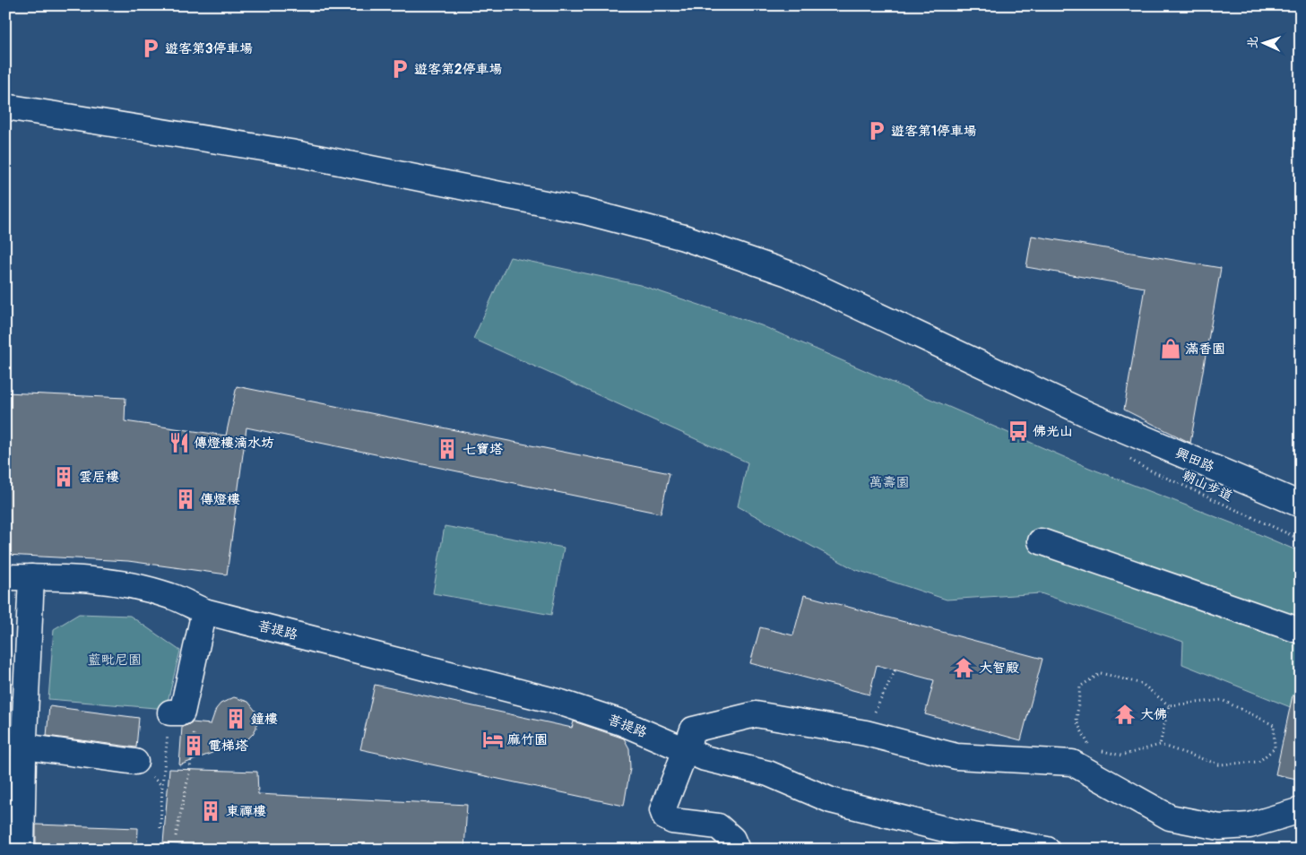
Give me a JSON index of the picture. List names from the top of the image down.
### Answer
{
  "streets": {
    "street": ["興田路", "菩提路"],
    "path": ["朝山步道"]
  },
  "parks": ["萬壽園", "藍毗尼園"],
  "places": {
    "parking": ["遊客第3停車場", "遊客第2停車場", "遊客第1停車場"],
    "shop": ["滿香園"],
    "bus stop": ["佛光山"],
    "restaurant": ["傳燈樓滴水坊"],
    "building": [
      "七寶塔",
      "雲居樓",
      "傳燈樓",
      "鐘樓",
      "電梯塔",
      "東禪樓"
    ],
    "temple": ["大智殿", "大佛"],
    "hotel": ["麻竹園"]
  },
  "north": "left"
}
